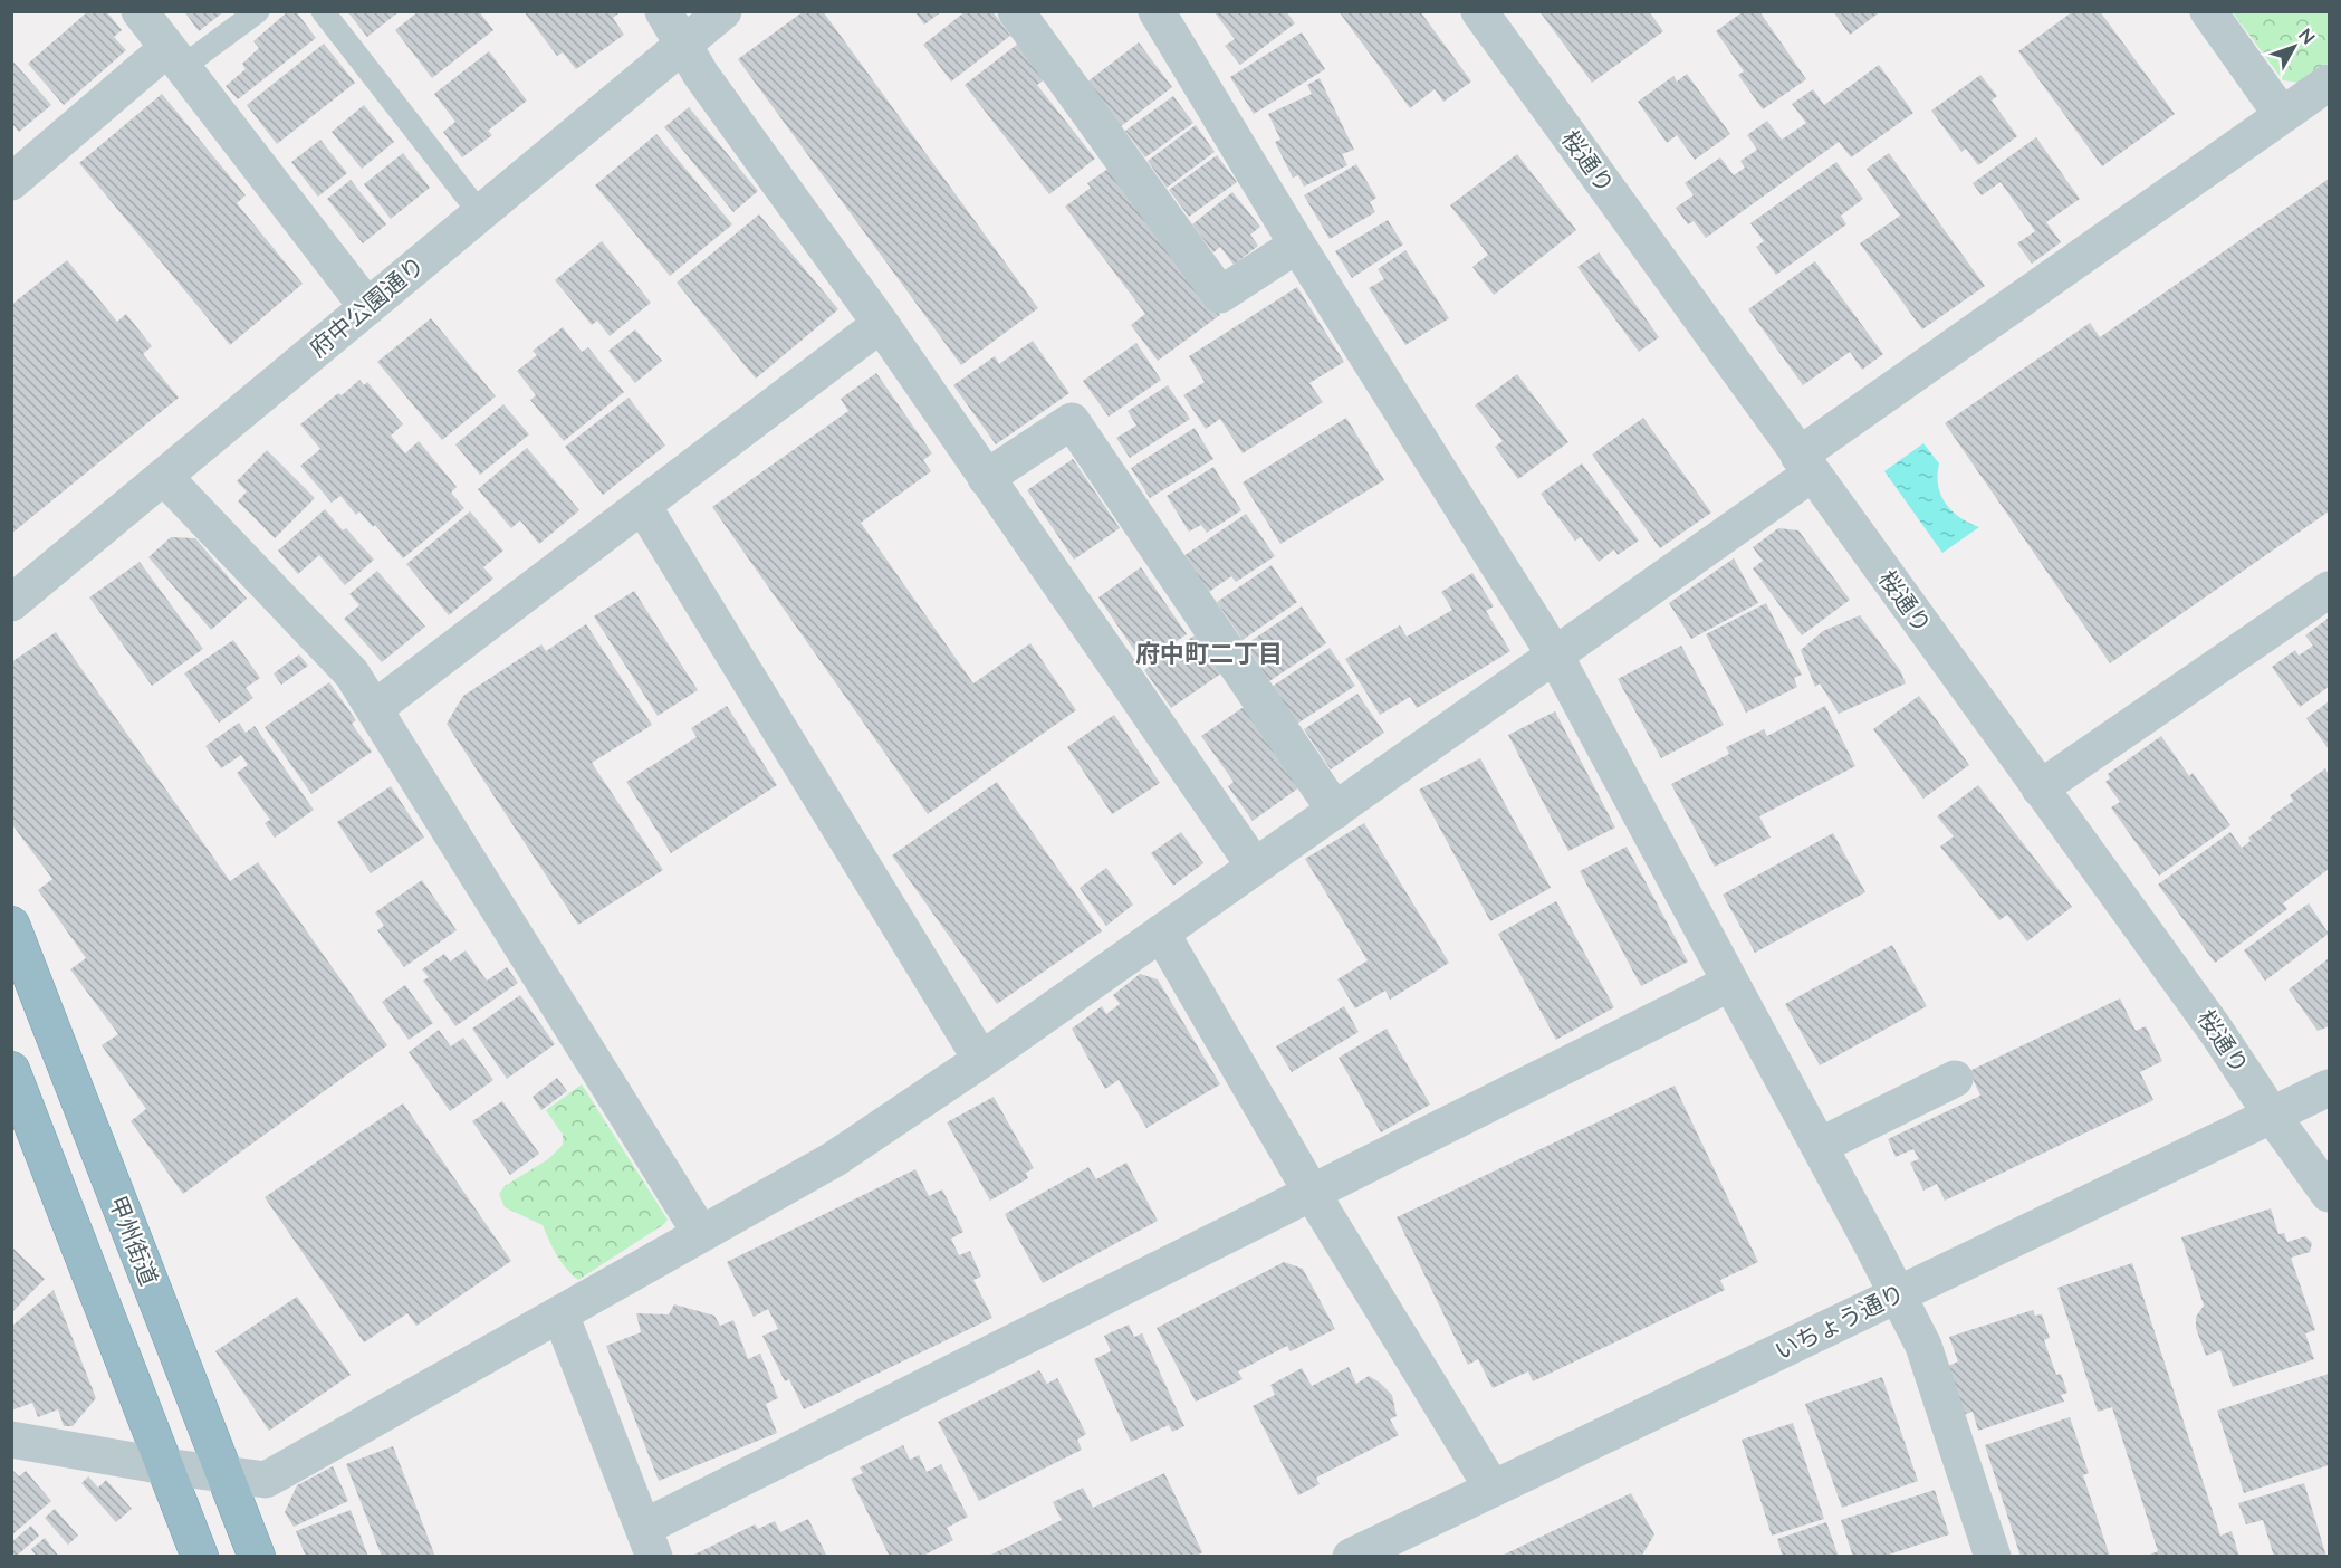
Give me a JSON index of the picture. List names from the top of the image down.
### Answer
{
  "streets": {
    "highway": ["甲州街道"],
    "street": ["桜通り", "府中公園通り", "いちょう通り"]
  },
  "crossings": [
    ["桜通り", "いちょう通り"]
  ],
  "districts": ["府中町二丁目"],
  "north": "top right"
}
